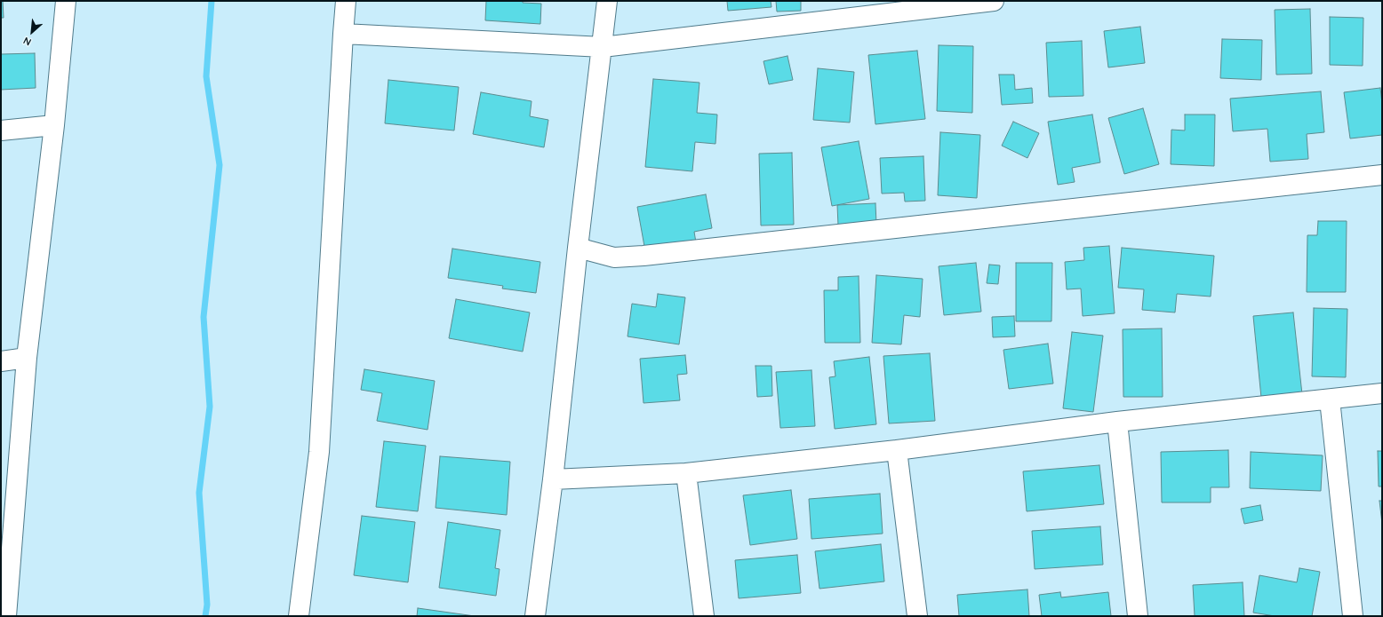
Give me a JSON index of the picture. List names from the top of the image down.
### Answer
{
  "north": "bottom left"
}
